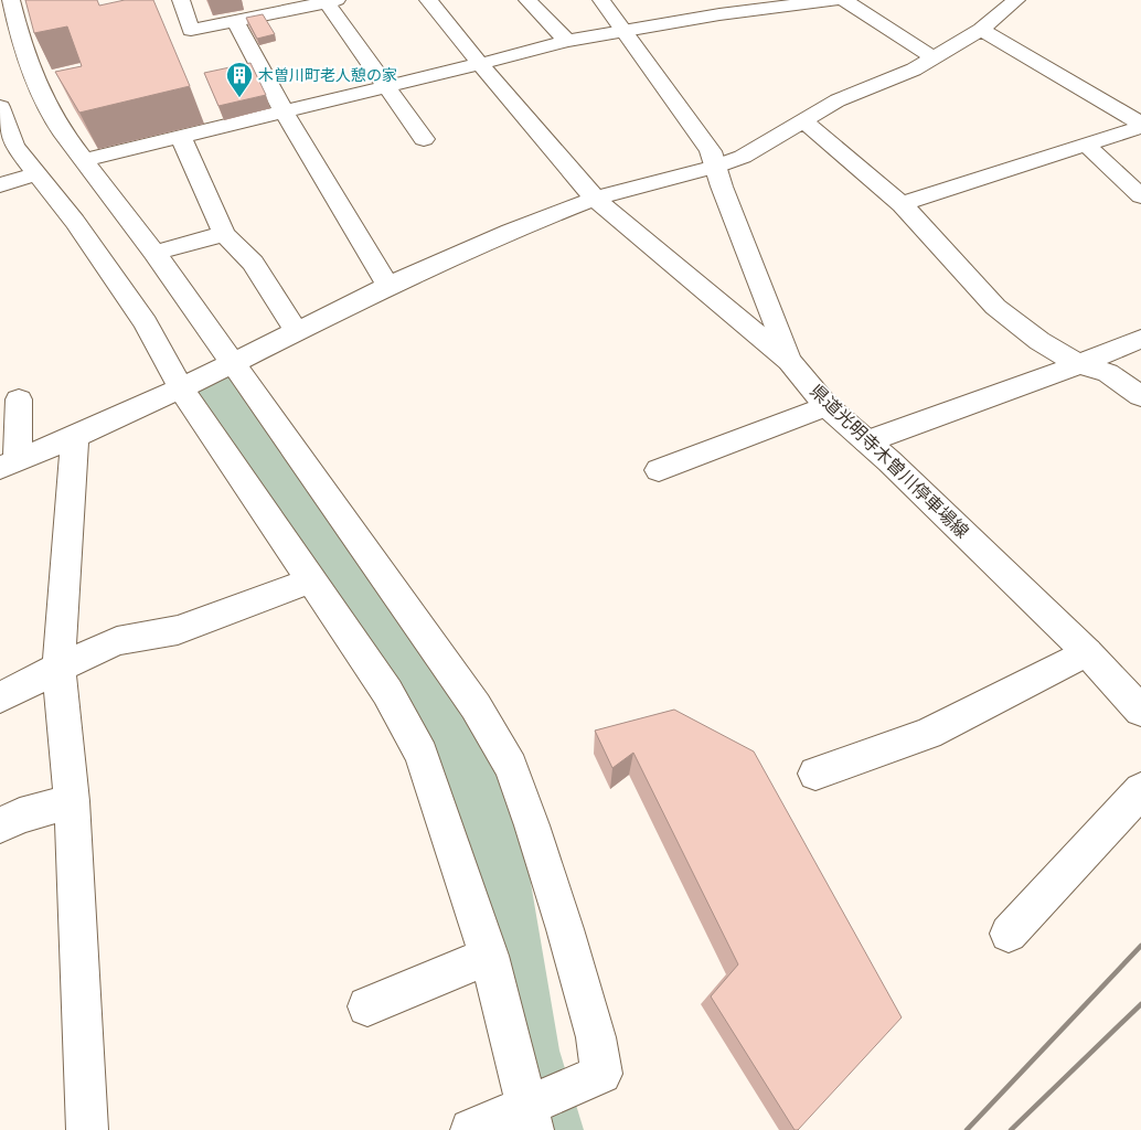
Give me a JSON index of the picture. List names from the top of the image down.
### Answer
{
  "streets": {
    "street": ["県道光明寺木曽川停車場線"]
  },
  "places": {
    "building": ["木曽川町老人憩の家"]
  }
}
